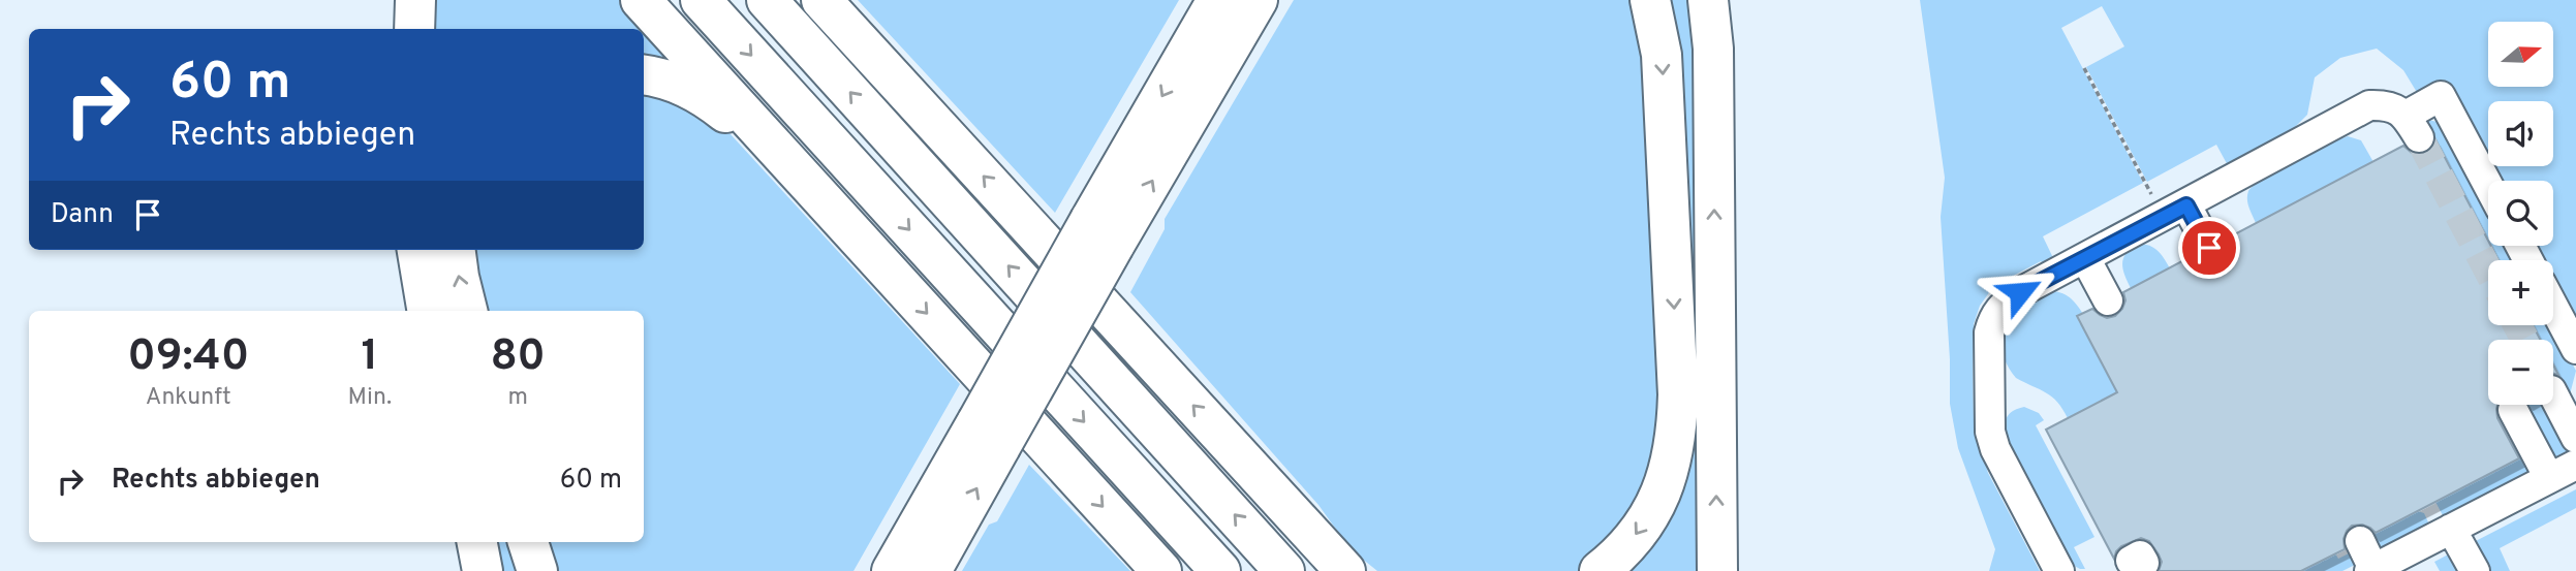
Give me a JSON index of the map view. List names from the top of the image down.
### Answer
{
  "north": "right",
  "page": {
    "map_buttons": ["+", "−"],
    "turn": ["60 m", "Rechts abbiegen"],
    "then": "Dann",
    "eta": [
      "09:40",
      "Ankunft",
      "1",
      "Min.",
      "80",
      "m"
    ],
    "list": [
      {
        "name": "Rechts abbiegen",
        "value": "60 m"
      }
    ]
  }
}
